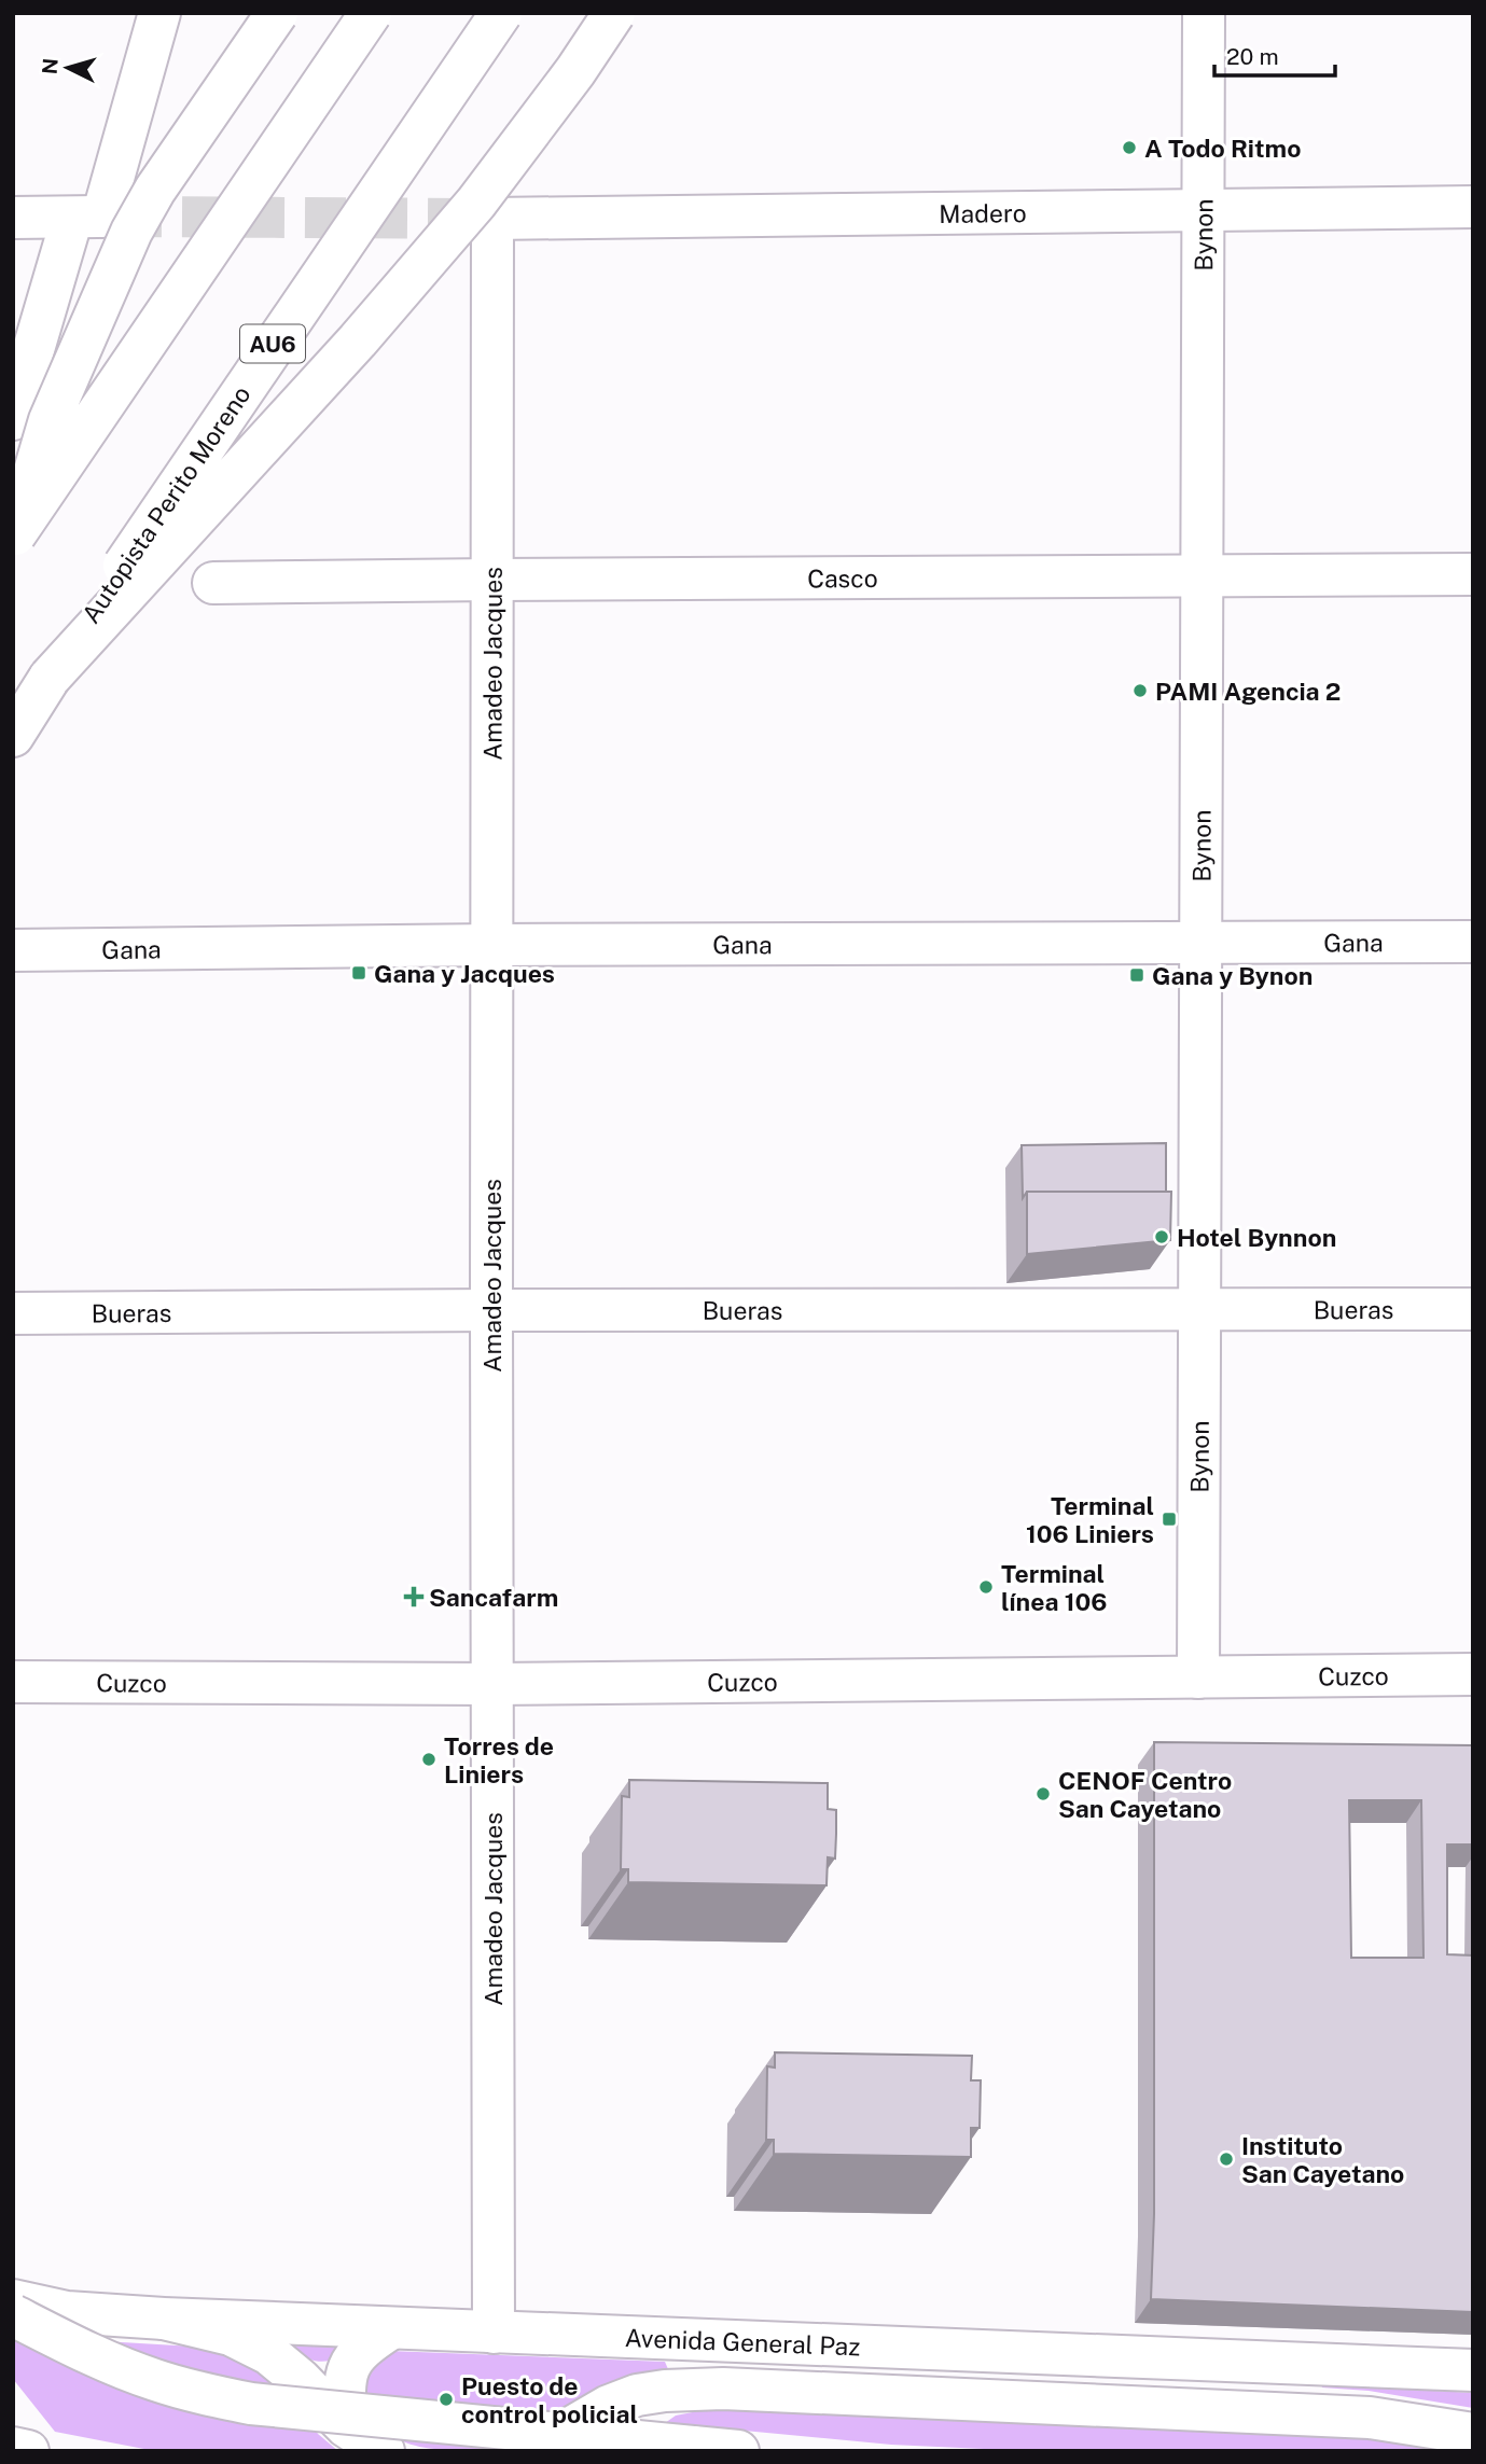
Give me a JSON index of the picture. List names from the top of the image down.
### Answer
{
  "streets": {
    "main road": [
      "Madero",
      "Bynon",
      "AU6",
      "Autopista Perito Moreno",
      "Casco",
      "Amadeo Jacques",
      "Gana",
      "Bueras",
      "Cuzco",
      "Avenida General Paz"
    ]
  },
  "crossings": [
    ["Madero", "Bynon"],
    ["Madero", "Amadeo Jacques"],
    ["Bynon", "Casco"],
    ["Bynon", "Gana"],
    ["Bynon", "Bueras"],
    ["Bynon", "Cuzco"],
    ["Casco", "Amadeo Jacques"],
    ["Amadeo Jacques", "Gana"],
    ["Amadeo Jacques", "Bueras"],
    ["Amadeo Jacques", "Cuzco"],
    ["Amadeo Jacques", "Avenida General Paz"]
  ],
  "places": {
    "other": [
      "A Todo Ritmo",
      "PAMI Agencia 2",
      "Hotel Bynnon",
      "Terminal línea 106",
      "Torres de Liniers",
      "CENOF Centro San Cayetano",
      "Instituto San Cayetano",
      "Puesto de control policial"
    ],
    "transit": ["Gana y Jacques", "Gana y Bynon", "Terminal 106 Liniers"],
    "health": ["Sancafarm"]
  },
  "scale_bar": "20 m",
  "north": "left"
}
